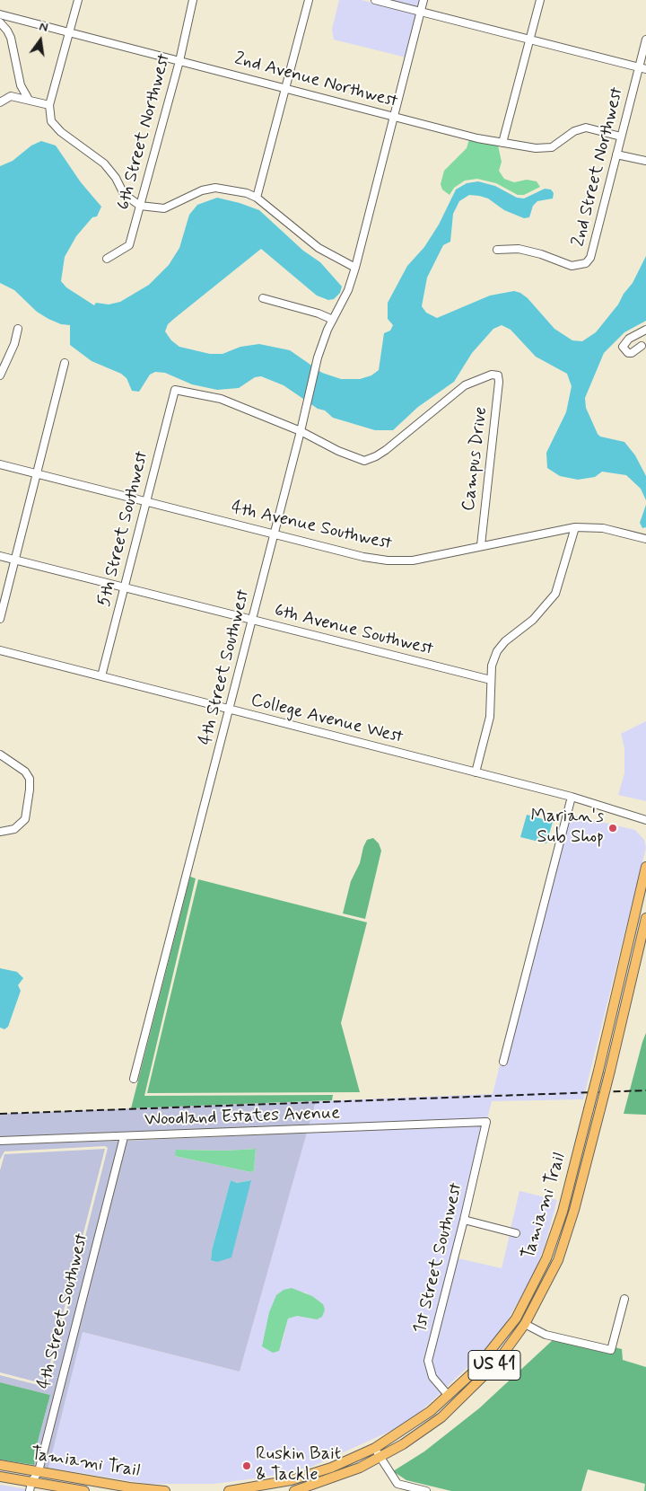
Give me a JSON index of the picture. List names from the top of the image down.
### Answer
{
  "streets": {
    "main road": ["Tamiami Trail", "US 41"],
    "street": [
      "2nd Avenue Northwest",
      "6th Street Northwest",
      "2nd Street Northwest",
      "Campus Drive",
      "4th Avenue Southwest",
      "5th Street Southwest",
      "6th Avenue Southwest",
      "4th Street Southwest",
      "College Avenue West",
      "Woodland Estates Avenue",
      "1st Street Southwest"
    ]
  },
  "crossings": [
    ["2nd Avenue Northwest", "6th Street Northwest"],
    ["2nd Avenue Northwest", "2nd Street Northwest"],
    ["2nd Avenue Northwest", "4th Street Southwest"],
    ["Campus Drive", "4th Avenue Southwest"],
    ["Campus Drive", "5th Street Southwest"],
    ["Campus Drive", "4th Street Southwest"],
    ["4th Avenue Southwest", "5th Street Southwest"],
    ["4th Avenue Southwest", "4th Street Southwest"],
    ["5th Street Southwest", "6th Avenue Southwest"],
    ["5th Street Southwest", "4th Street Southwest"],
    ["5th Street Southwest", "College Avenue West"],
    ["6th Avenue Southwest", "4th Street Southwest"],
    ["4th Street Southwest", "College Avenue West"],
    ["4th Street Southwest", "Woodland Estates Avenue"],
    ["4th Street Southwest", "Tamiami Trail"],
    ["Woodland Estates Avenue", "1st Street Southwest"],
    ["Tamiami Trail", "1st Street Southwest"]
  ],
  "places": ["Marian's Sub Shop", "Ruskin Bait & Tackle"],
  "north": "top"
}
